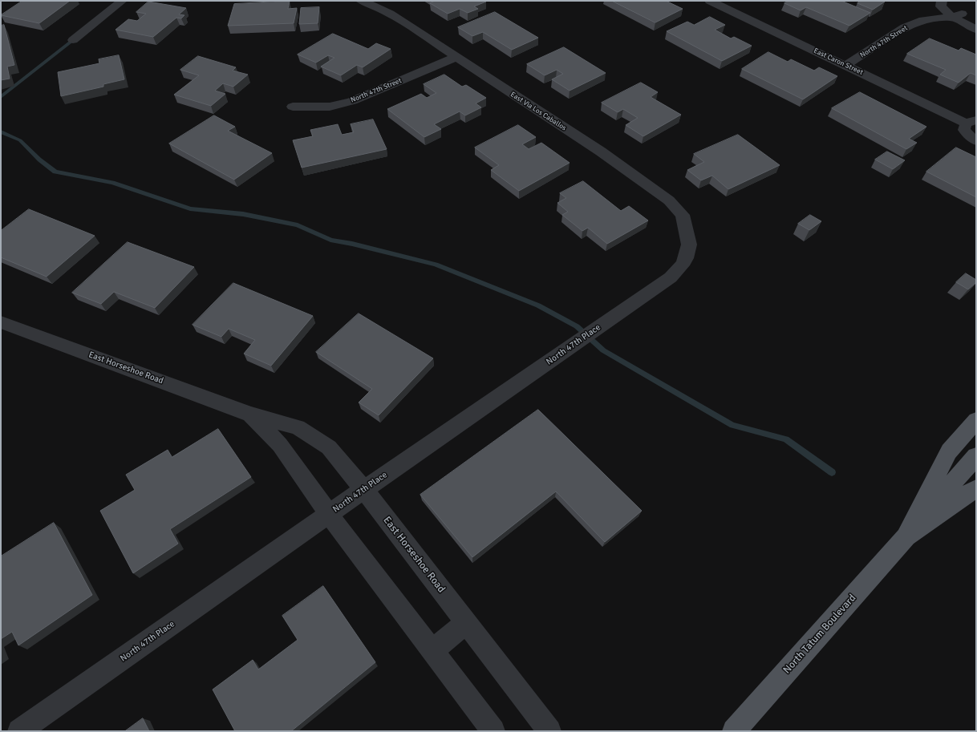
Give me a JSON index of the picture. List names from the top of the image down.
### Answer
{
  "streets": {
    "main road": ["North Tatum Boulevard"],
    "street": [
      "North 47th Street",
      "East Caron Street",
      "East Via Los Caballos",
      "North 47th Place",
      "East Horseshoe Road"
    ]
  },
  "crossings": [
    ["North 47th Street", "East Caron Street"],
    ["North 47th Street", "East Via Los Caballos"],
    ["East Via Los Caballos", "North 47th Place"],
    ["North 47th Place", "East Horseshoe Road"]
  ]
}
